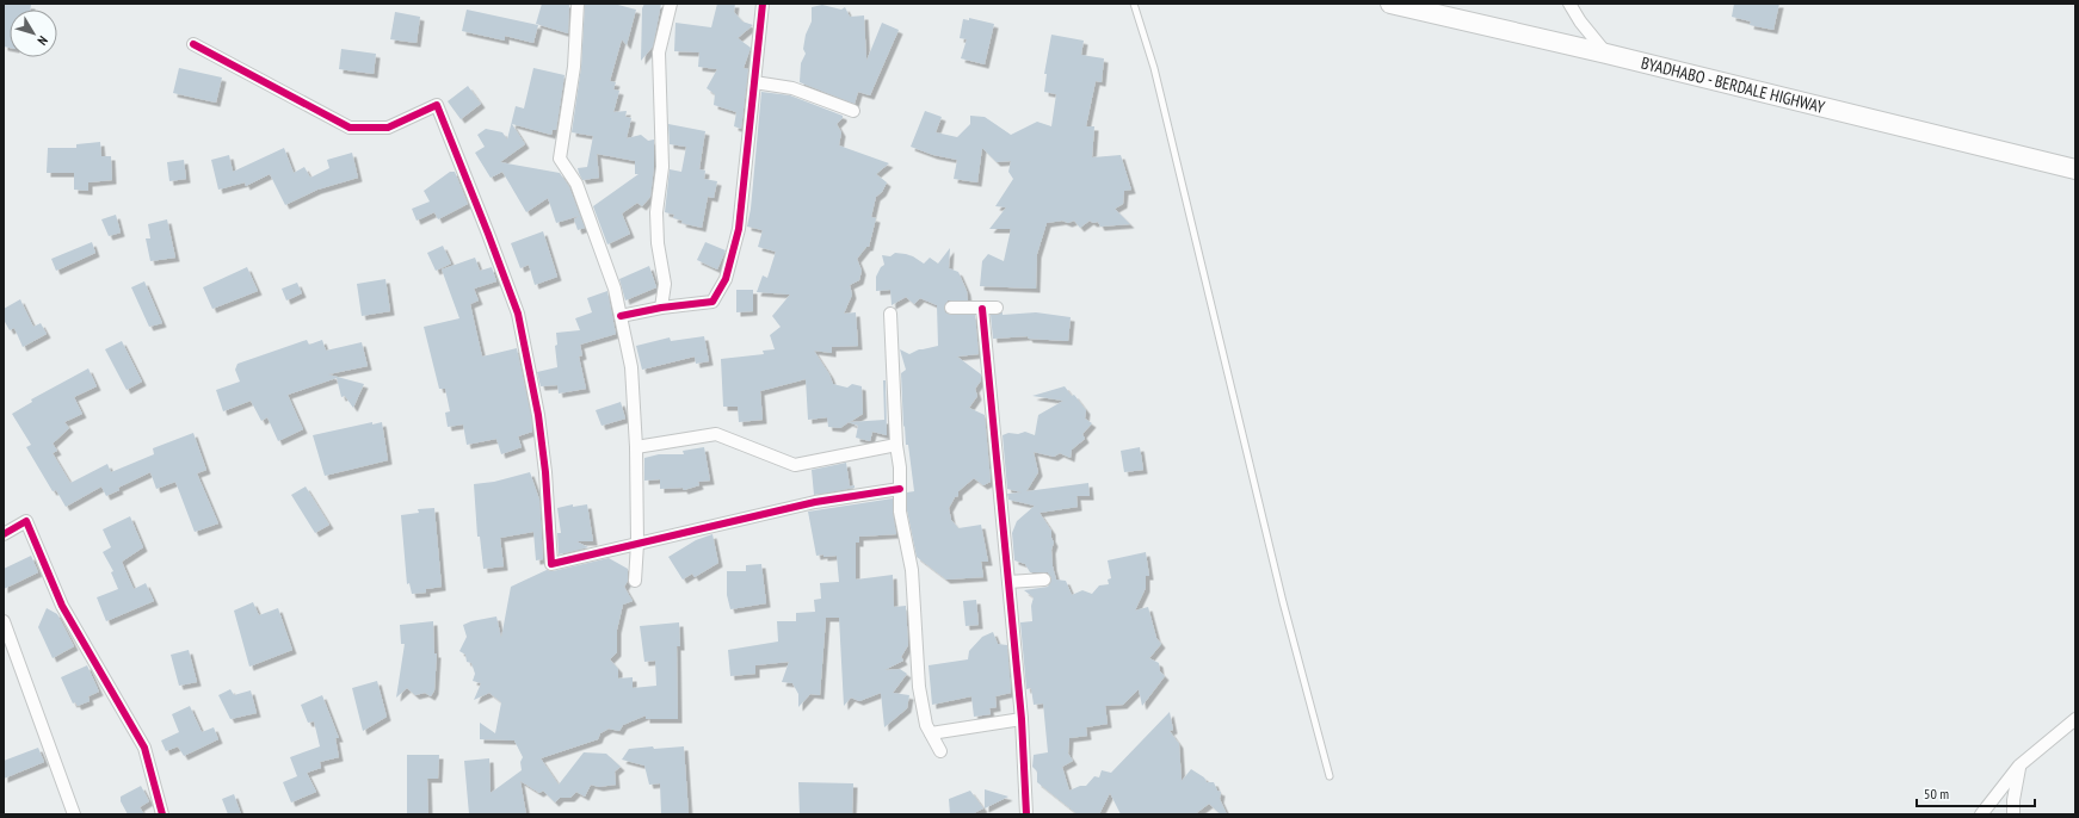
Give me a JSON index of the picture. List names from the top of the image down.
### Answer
{
  "streets": {
    "main road": ["BYADHABO - BERDALE HIGHWAY"]
  },
  "scale_bar": "50 m",
  "north": "bottom right"
}
